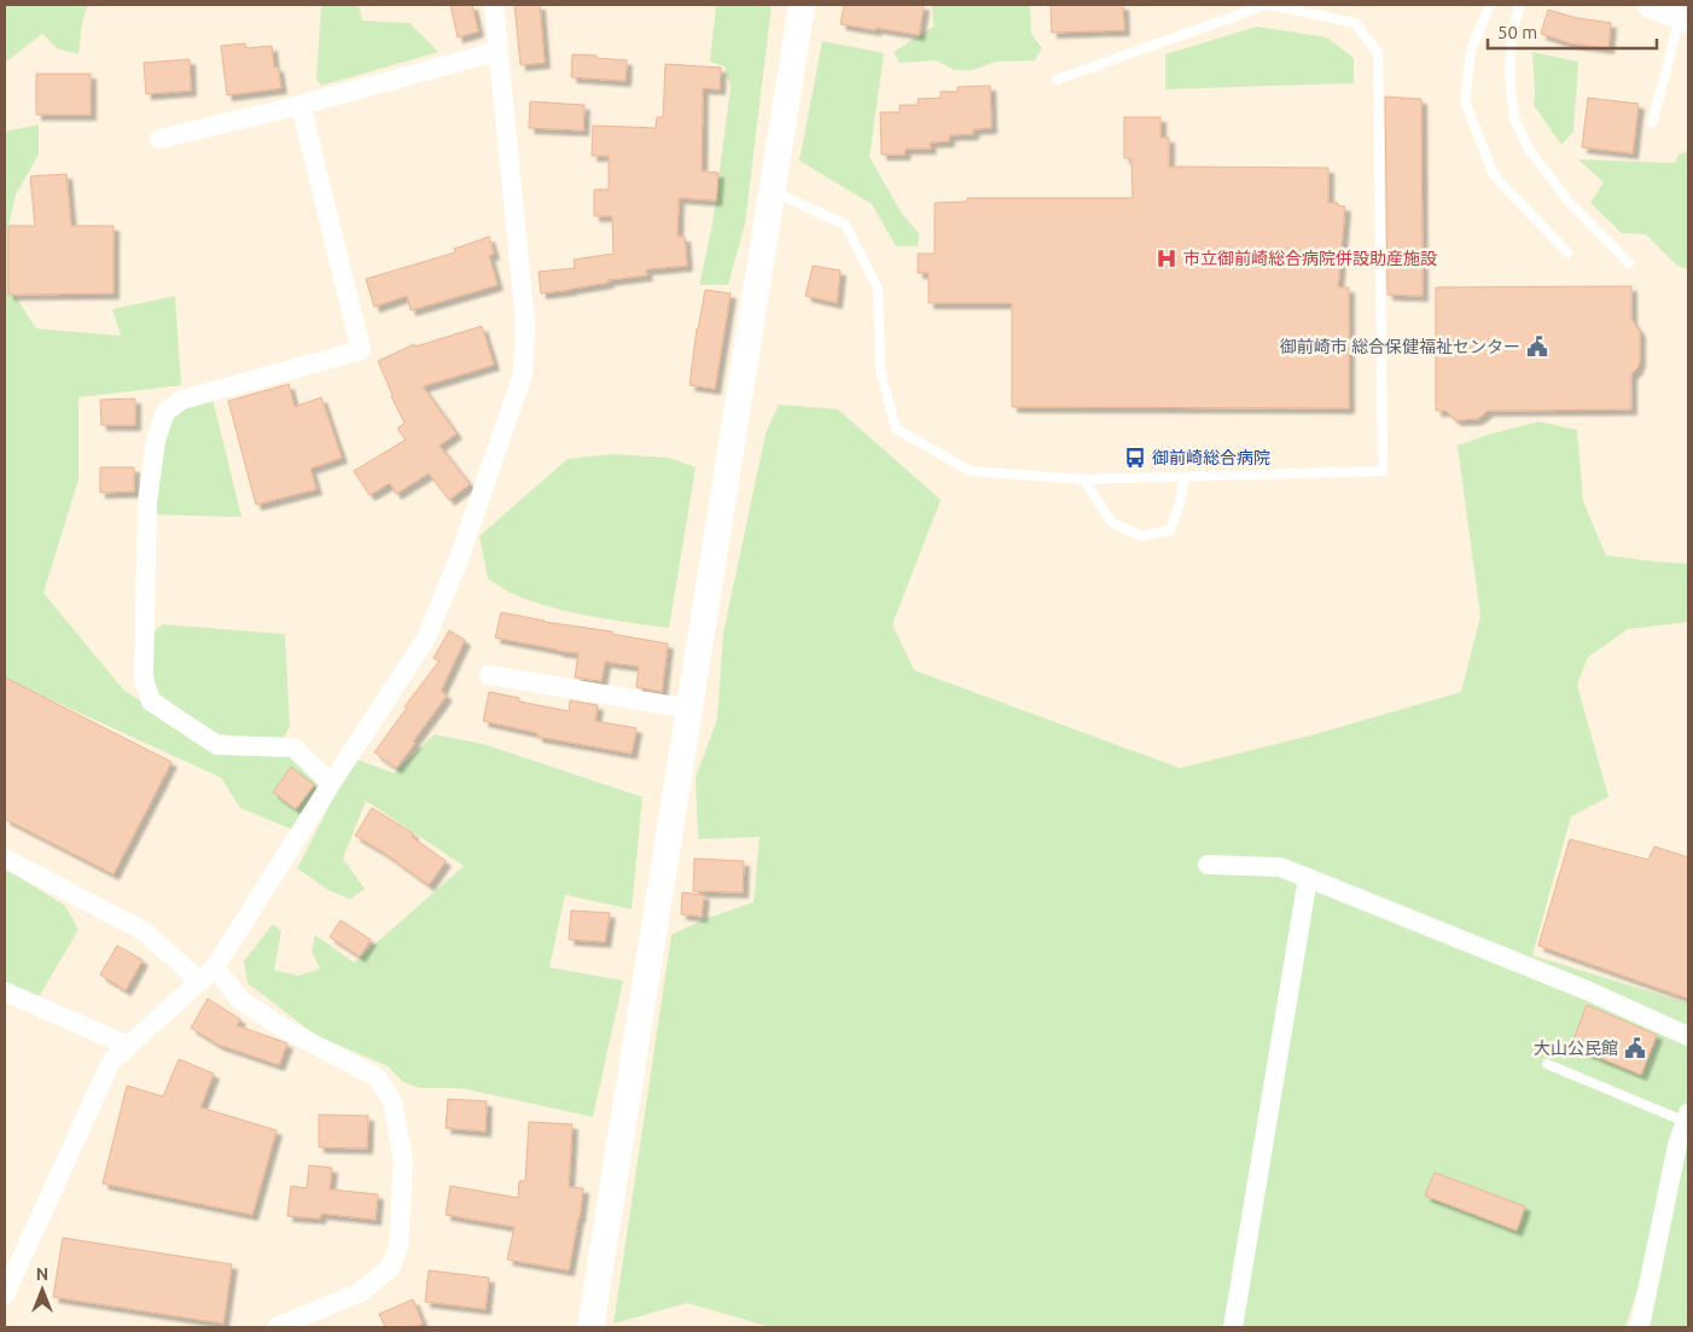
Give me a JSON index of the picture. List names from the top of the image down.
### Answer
{
  "places": {
    "hospital": ["市立御前崎総合病院併設助産施設"],
    "public building": ["御前崎市 総合保健福祉センター", "大山公民館"],
    "bus stop": ["御前崎総合病院"]
  },
  "scale_bar": "50 m",
  "north": "top"
}
